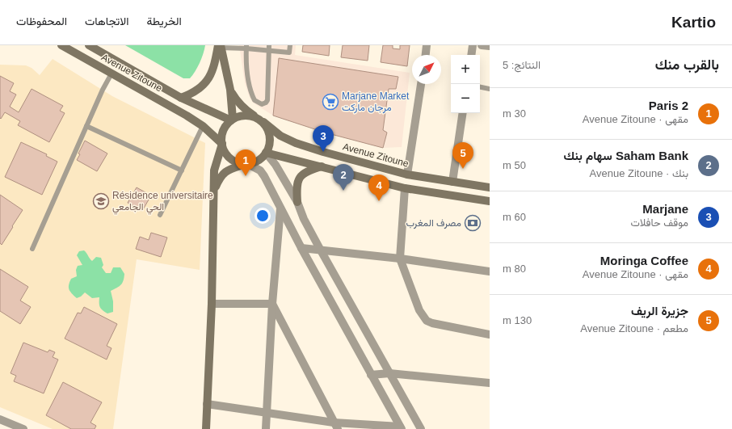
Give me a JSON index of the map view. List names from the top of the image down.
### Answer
{
  "streets": {
    "main road": ["Avenue Zitoune"]
  },
  "places": {
    "supermarket": ["Marjane Market مرجان ماركت"],
    "school or university": ["Résidence universitaire الحي الجامعي"],
    "bank": ["مصرف المغرب"]
  },
  "north": "top right",
  "page": {
    "header": "Kartio",
    "nav": ["الخريطة", "الاتجاهات", "المحفوظات"],
    "heading": ["بالقرب منك", "النتائج: 5"],
    "map_buttons": ["+", "−"],
    "list": [
      {
        "mark": "1",
        "name": "Paris 2",
        "note": "مقهى · Avenue Zitoune",
        "value": "30 m"
      },
      {
        "mark": "2",
        "name": "Saham Bank سهام بنك",
        "note": "بنك · Avenue Zitoune",
        "value": "50 m"
      },
      {
        "mark": "3",
        "name": "Marjane",
        "note": "موقف حافلات",
        "value": "60 m"
      },
      {
        "mark": "4",
        "name": "Moringa Coffee",
        "note": "مقهى · Avenue Zitoune",
        "value": "80 m"
      },
      {
        "mark": "5",
        "name": "جزيرة الريف",
        "note": "مطعم · Avenue Zitoune",
        "value": "130 m"
      }
    ],
    "pins": [
      "3",
      "5",
      "1",
      "2",
      "4"
    ]
  }
}
